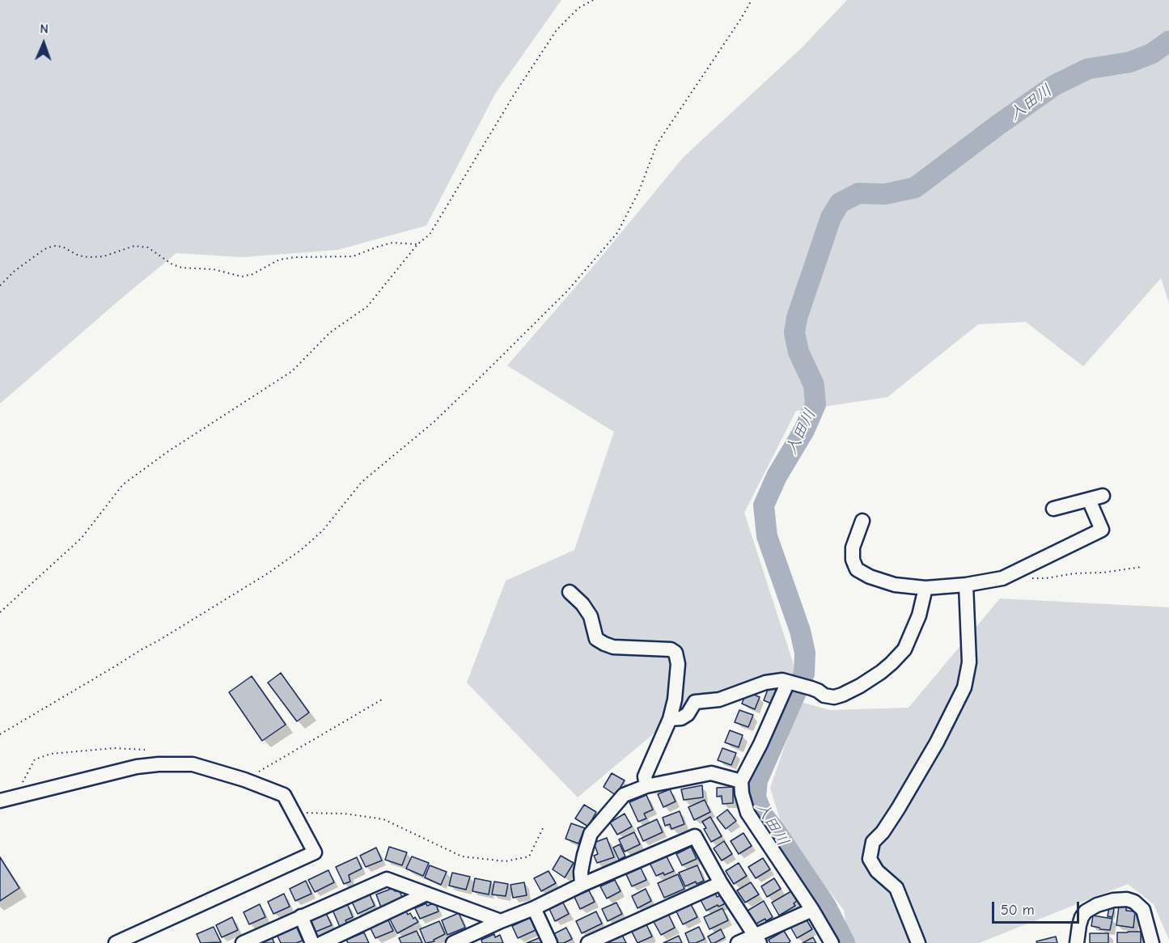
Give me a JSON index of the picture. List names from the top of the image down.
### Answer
{
  "water": ["入田川"],
  "scale_bar": "50 m",
  "north": "top"
}
